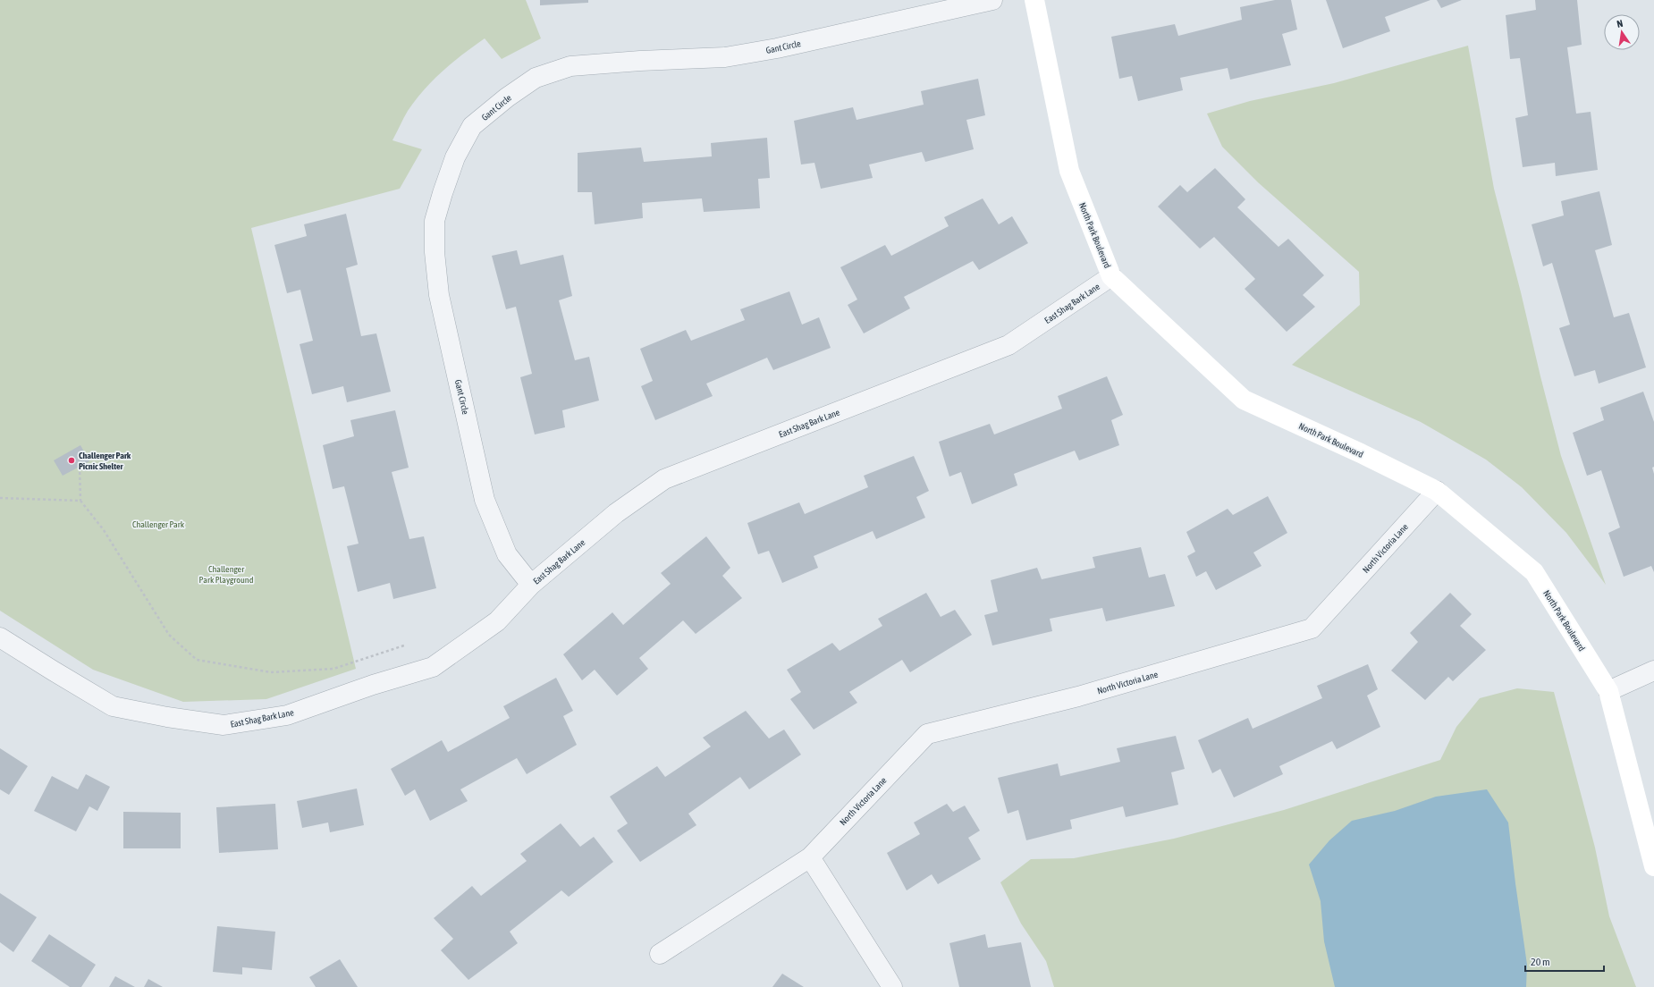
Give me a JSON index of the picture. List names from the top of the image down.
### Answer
{
  "streets": {
    "street": [
      "Gant Circle",
      "North Park Boulevard",
      "East Shag Bark Lane",
      "North Victoria Lane"
    ]
  },
  "crossings": [
    ["Gant Circle", "East Shag Bark Lane"],
    ["North Park Boulevard", "East Shag Bark Lane"],
    ["North Park Boulevard", "North Victoria Lane"]
  ],
  "parks": ["Challenger Park", "Challenger Park Playground"],
  "places": ["Challenger Park Picnic Shelter"],
  "scale_bar": "20 m",
  "north": "top"
}
